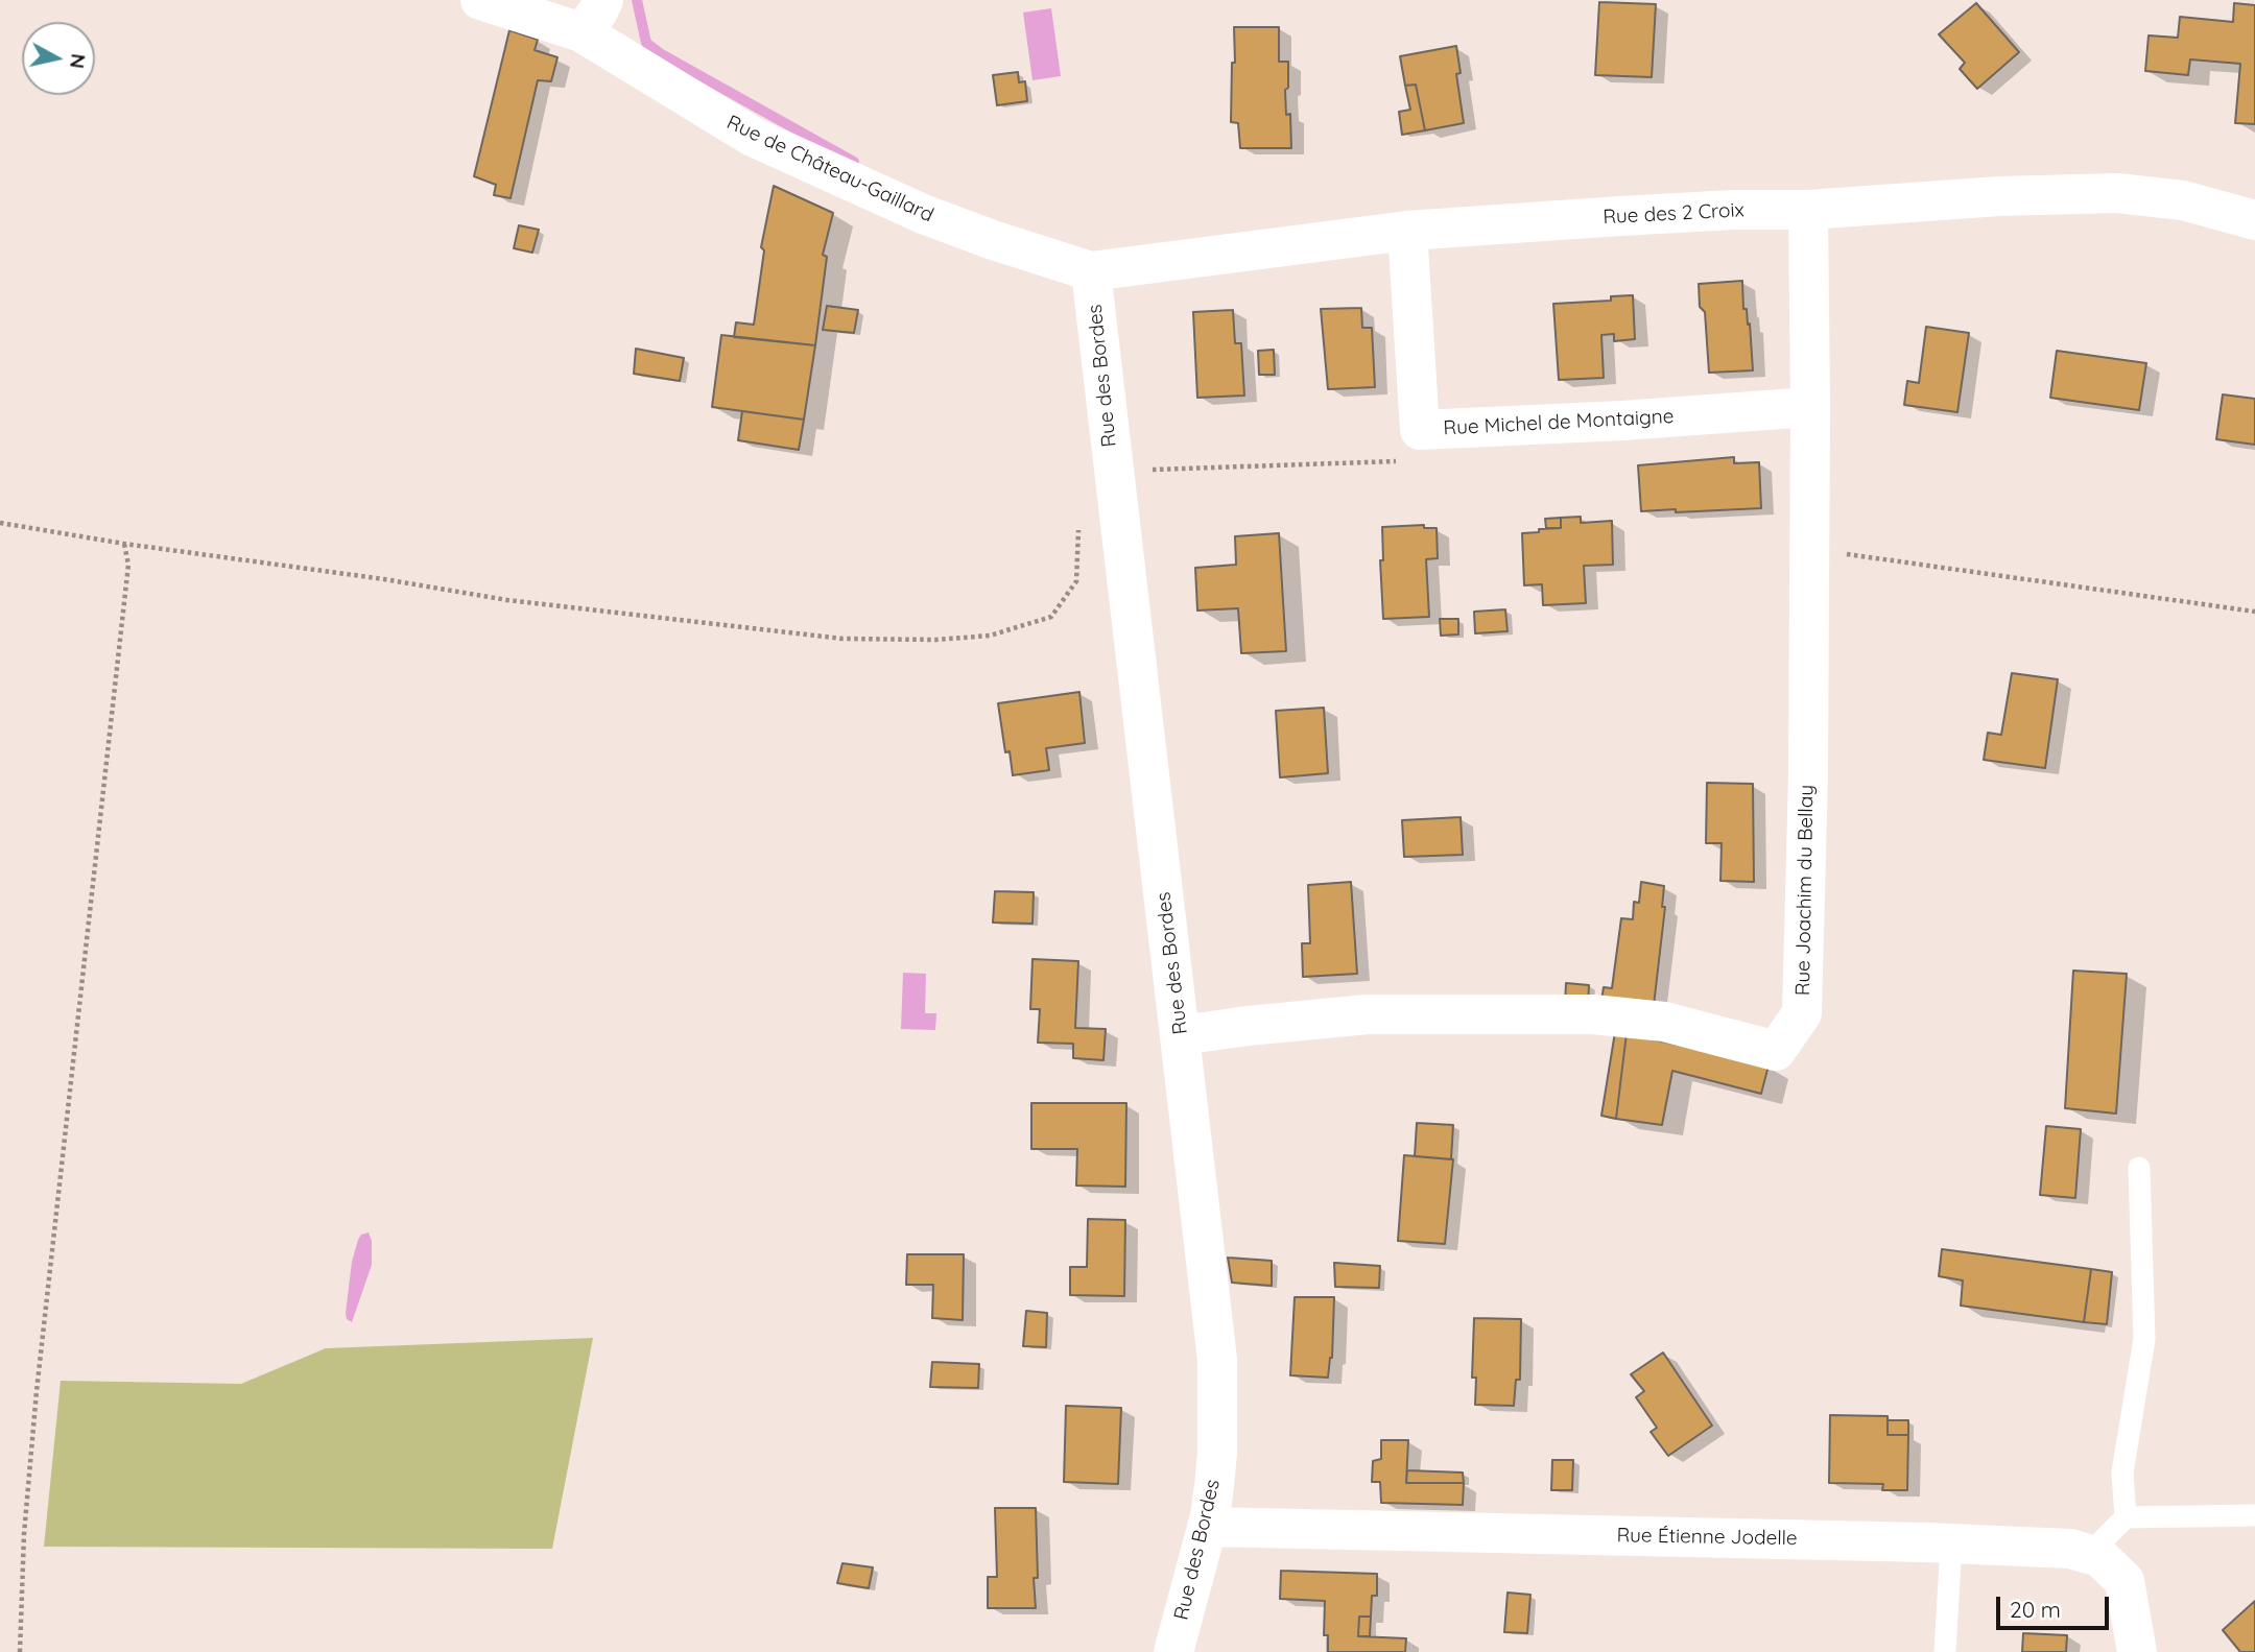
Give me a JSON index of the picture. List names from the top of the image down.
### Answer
{
  "streets": {
    "street": [
      "Rue de Château-Gaillard",
      "Rue des 2 Croix",
      "Rue des Bordes",
      "Rue Michel de Montaigne",
      "Rue Joachim du Bellay",
      "Rue Étienne Jodelle"
    ]
  },
  "crossings": [
    ["Rue de Château-Gaillard", "Rue des 2 Croix"],
    ["Rue de Château-Gaillard", "Rue des Bordes"],
    ["Rue des 2 Croix", "Rue des Bordes"],
    ["Rue des 2 Croix", "Rue Michel de Montaigne"],
    ["Rue des 2 Croix", "Rue Joachim du Bellay"],
    ["Rue des Bordes", "Rue Joachim du Bellay"],
    ["Rue des Bordes", "Rue Étienne Jodelle"],
    ["Rue Michel de Montaigne", "Rue Joachim du Bellay"]
  ],
  "scale_bar": "20 m",
  "north": "right"
}
